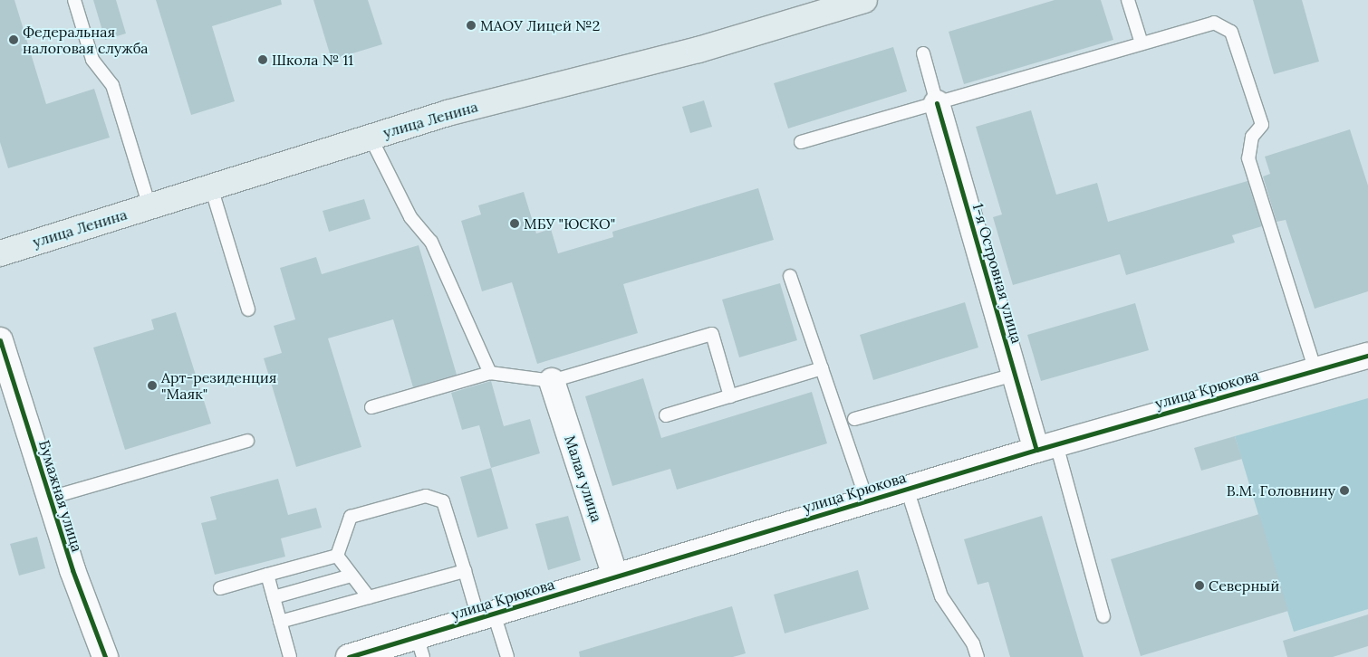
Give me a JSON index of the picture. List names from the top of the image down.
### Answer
{
  "streets": {
    "main road": ["улица Ленина"],
    "street": [
      "1-я Островная улица",
      "улица Крюкова",
      "Малая улица",
      "Бумажная улица"
    ]
  },
  "crossings": [
    ["1-я Островная улица", "улица Крюкова"],
    ["улица Крюкова", "Малая улица"]
  ],
  "places": [
    "МАОУ Лицей №2",
    "Федеральная налоговая служба",
    "Школа № 11",
    "МБУ \"ЮСКО\"",
    "Арт-резиденция \"Маяк\"",
    "В.М. Головнину",
    "Северный"
  ]
}
